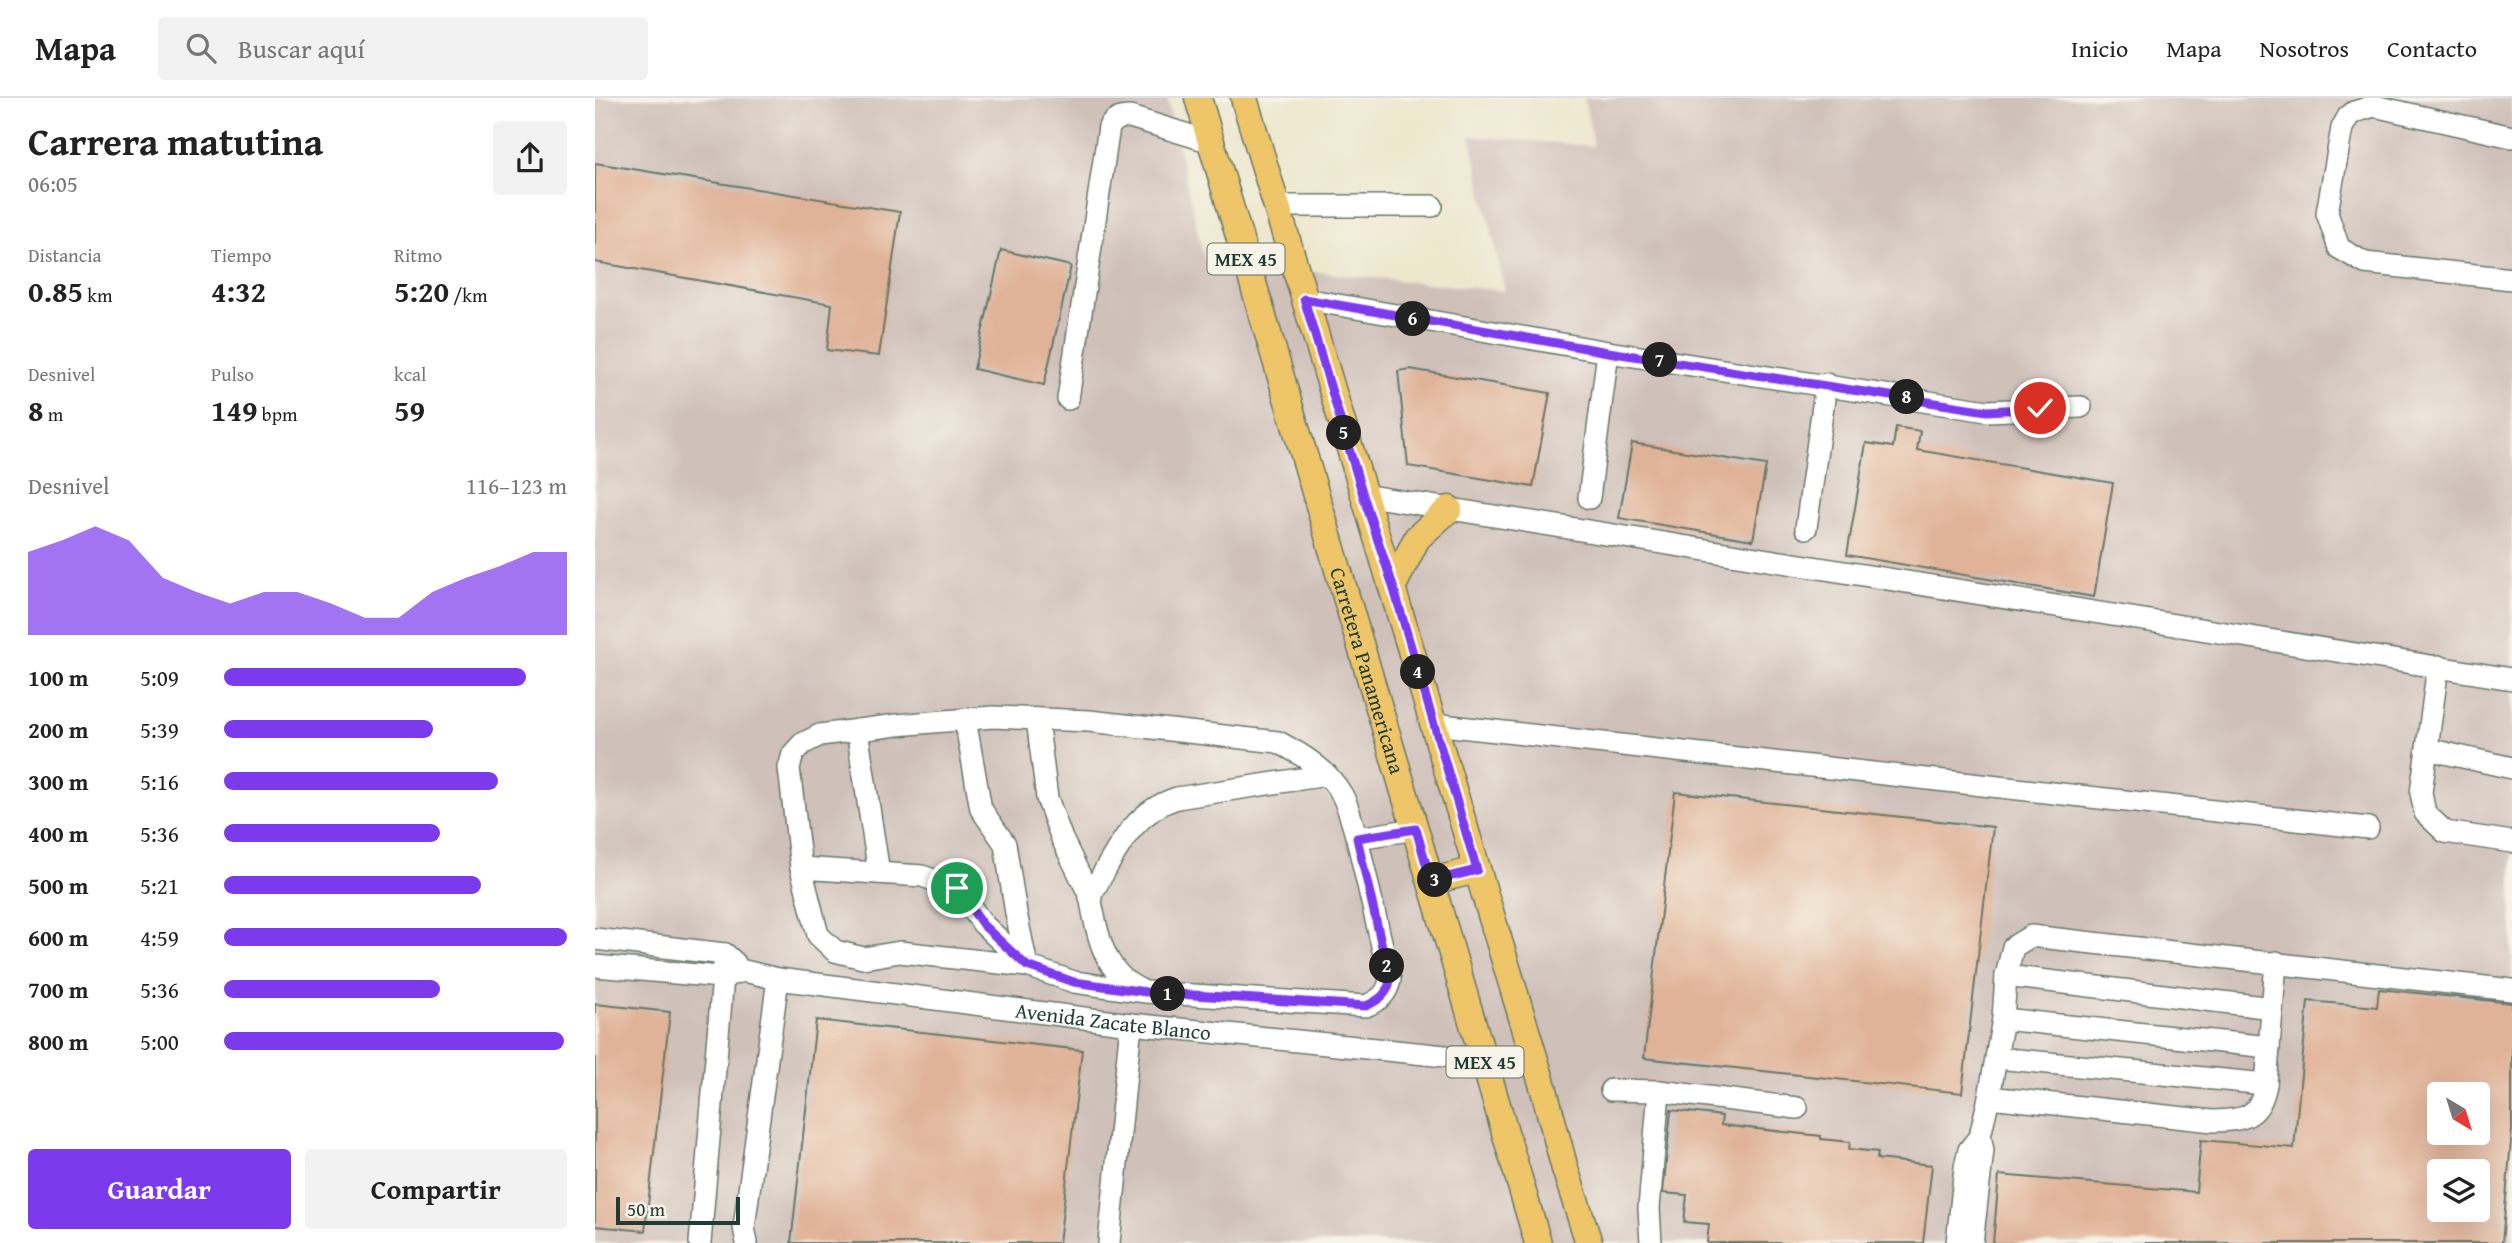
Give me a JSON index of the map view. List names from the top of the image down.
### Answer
{
  "streets": {
    "main road": ["MEX 45", "Carretera Panamericana"],
    "street": ["Avenida Zacate Blanco"]
  },
  "crossings": [
    ["Carretera Panamericana", "Avenida Zacate Blanco"]
  ],
  "scale_bar": "50 m",
  "north": "bottom right",
  "page": {
    "header": "Mapa",
    "search": "Buscar aquí",
    "nav": [
      "Inicio",
      "Mapa",
      "Nosotros",
      "Contacto"
    ],
    "heading": ["Carrera matutina", "06:05"],
    "stats": [
      ["Distancia", "0.85 km"],
      ["Tiempo", "4:32"],
      ["Ritmo", "5:20 /km"],
      ["Desnivel", "8 m"],
      ["Pulso", "149 bpm"],
      ["kcal", "59"]
    ],
    "pins": [
      "6",
      "7",
      "8",
      "5",
      "4",
      "3",
      "2",
      "1"
    ],
    "chart": ["Desnivel", "116–123 m"],
    "list": [
      {
        "name": "100 m",
        "note": "5:09"
      },
      {
        "name": "200 m",
        "note": "5:39"
      },
      {
        "name": "300 m",
        "note": "5:16"
      },
      {
        "name": "400 m",
        "note": "5:36"
      },
      {
        "name": "500 m",
        "note": "5:21"
      },
      {
        "name": "600 m",
        "note": "4:59"
      },
      {
        "name": "700 m",
        "note": "5:36"
      },
      {
        "name": "800 m",
        "note": "5:00"
      }
    ],
    "buttons": ["Guardar", "Compartir"],
    "scale": "50 m"
  }
}
